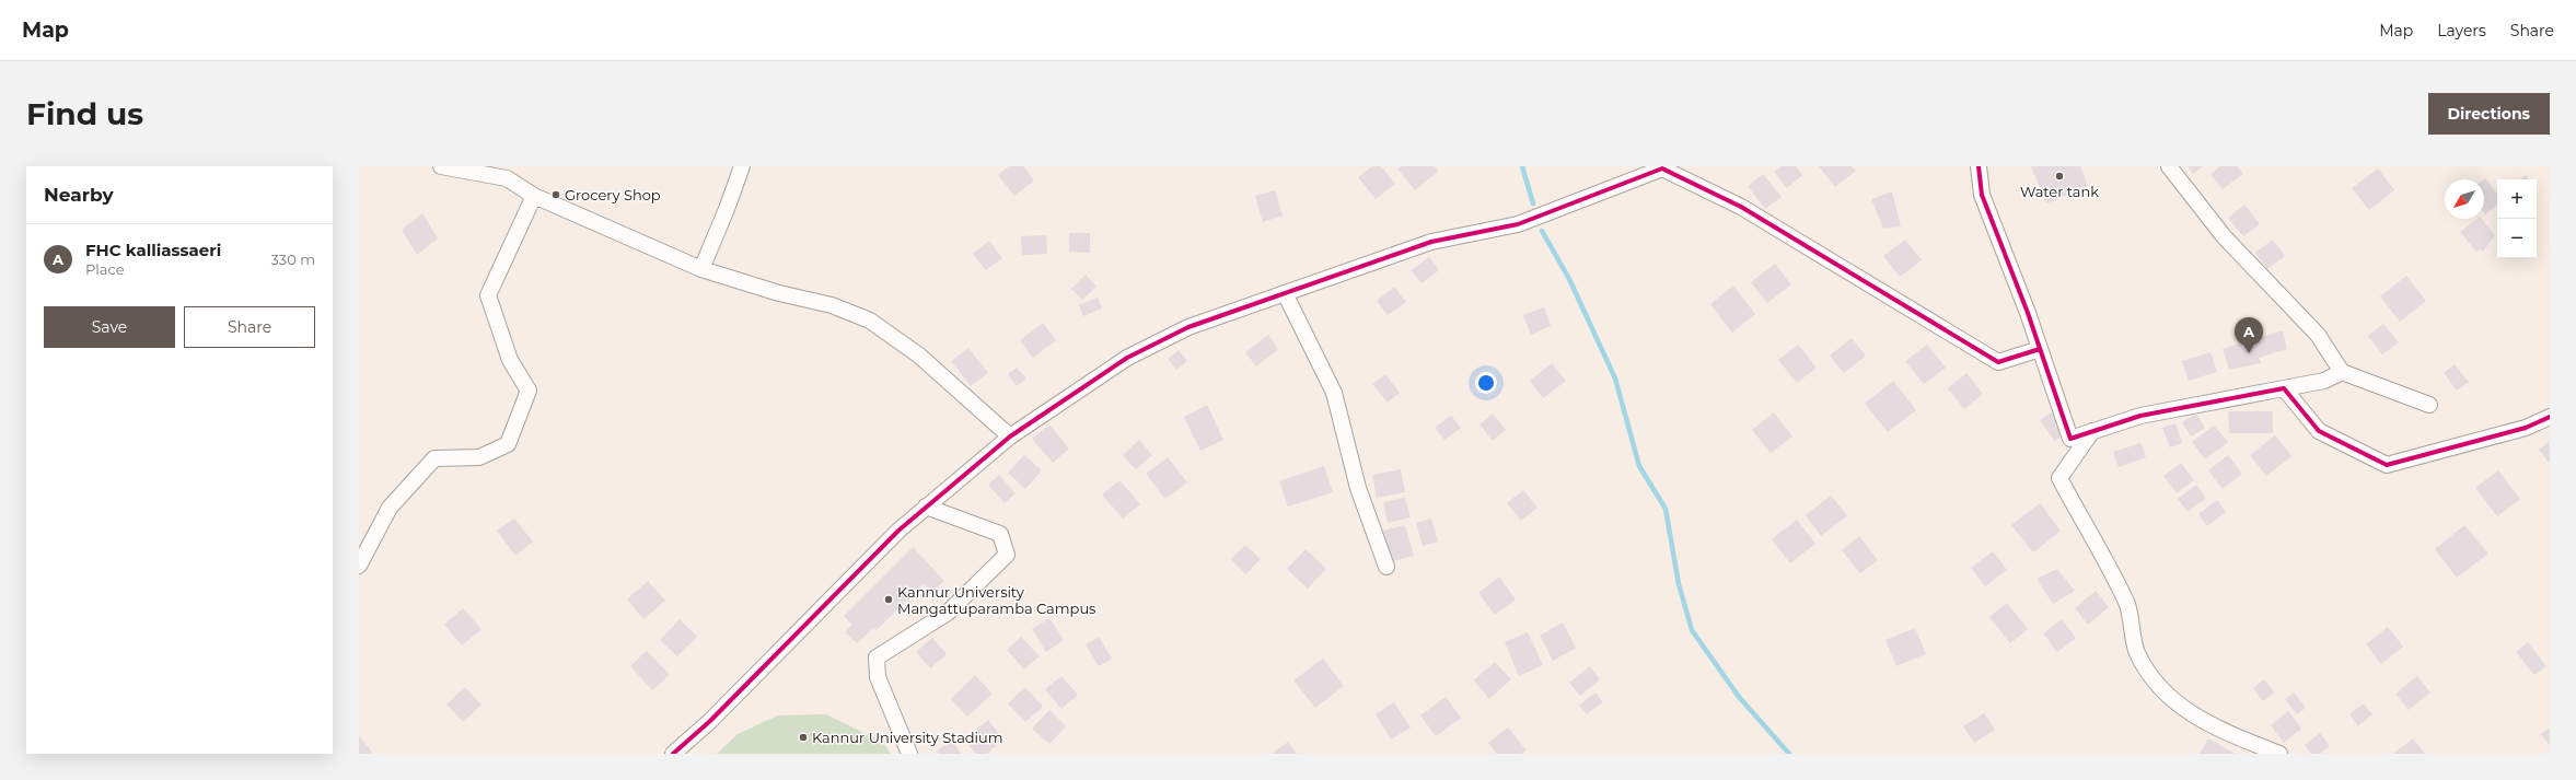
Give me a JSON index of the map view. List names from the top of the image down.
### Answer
{
  "places": [
    "Water tank",
    "Grocery Shop",
    "Kannur University Mangattuparamba Campus",
    "Kannur University Stadium"
  ],
  "north": "bottom left",
  "page": {
    "header": "Map",
    "nav": ["Map", "Layers", "Share"],
    "buttons": [
      "Directions",
      ["Save", "Share"]
    ],
    "title": "Find us",
    "heading": "Nearby",
    "map_buttons": ["+", "−"],
    "list": [
      {
        "mark": "A",
        "name": "FHC kalliassaeri",
        "note": "Place",
        "value": "330 m"
      }
    ],
    "pins": "A"
  }
}
